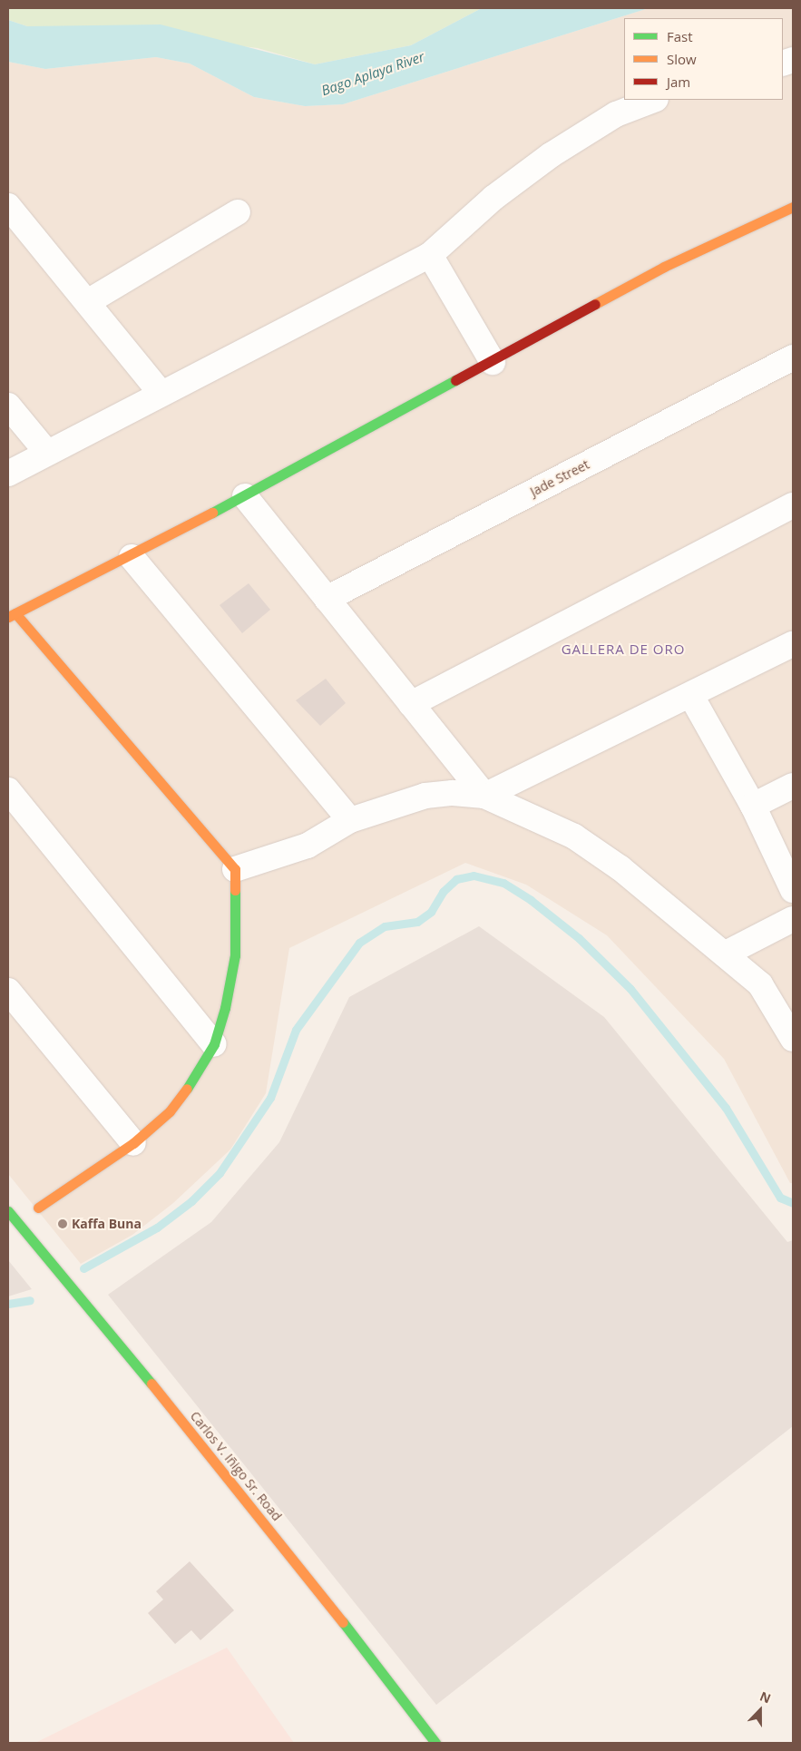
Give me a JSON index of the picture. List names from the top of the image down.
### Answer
{
  "streets": {
    "street": ["Jade Street", "Carlos V. Iñigo Sr. Road"]
  },
  "districts": ["GALLERA DE ORO"],
  "water": ["Bago Aplaya River"],
  "places": ["Kaffa Buna"],
  "legend": ["Fast", "Slow", "Jam"],
  "north": "top"
}
